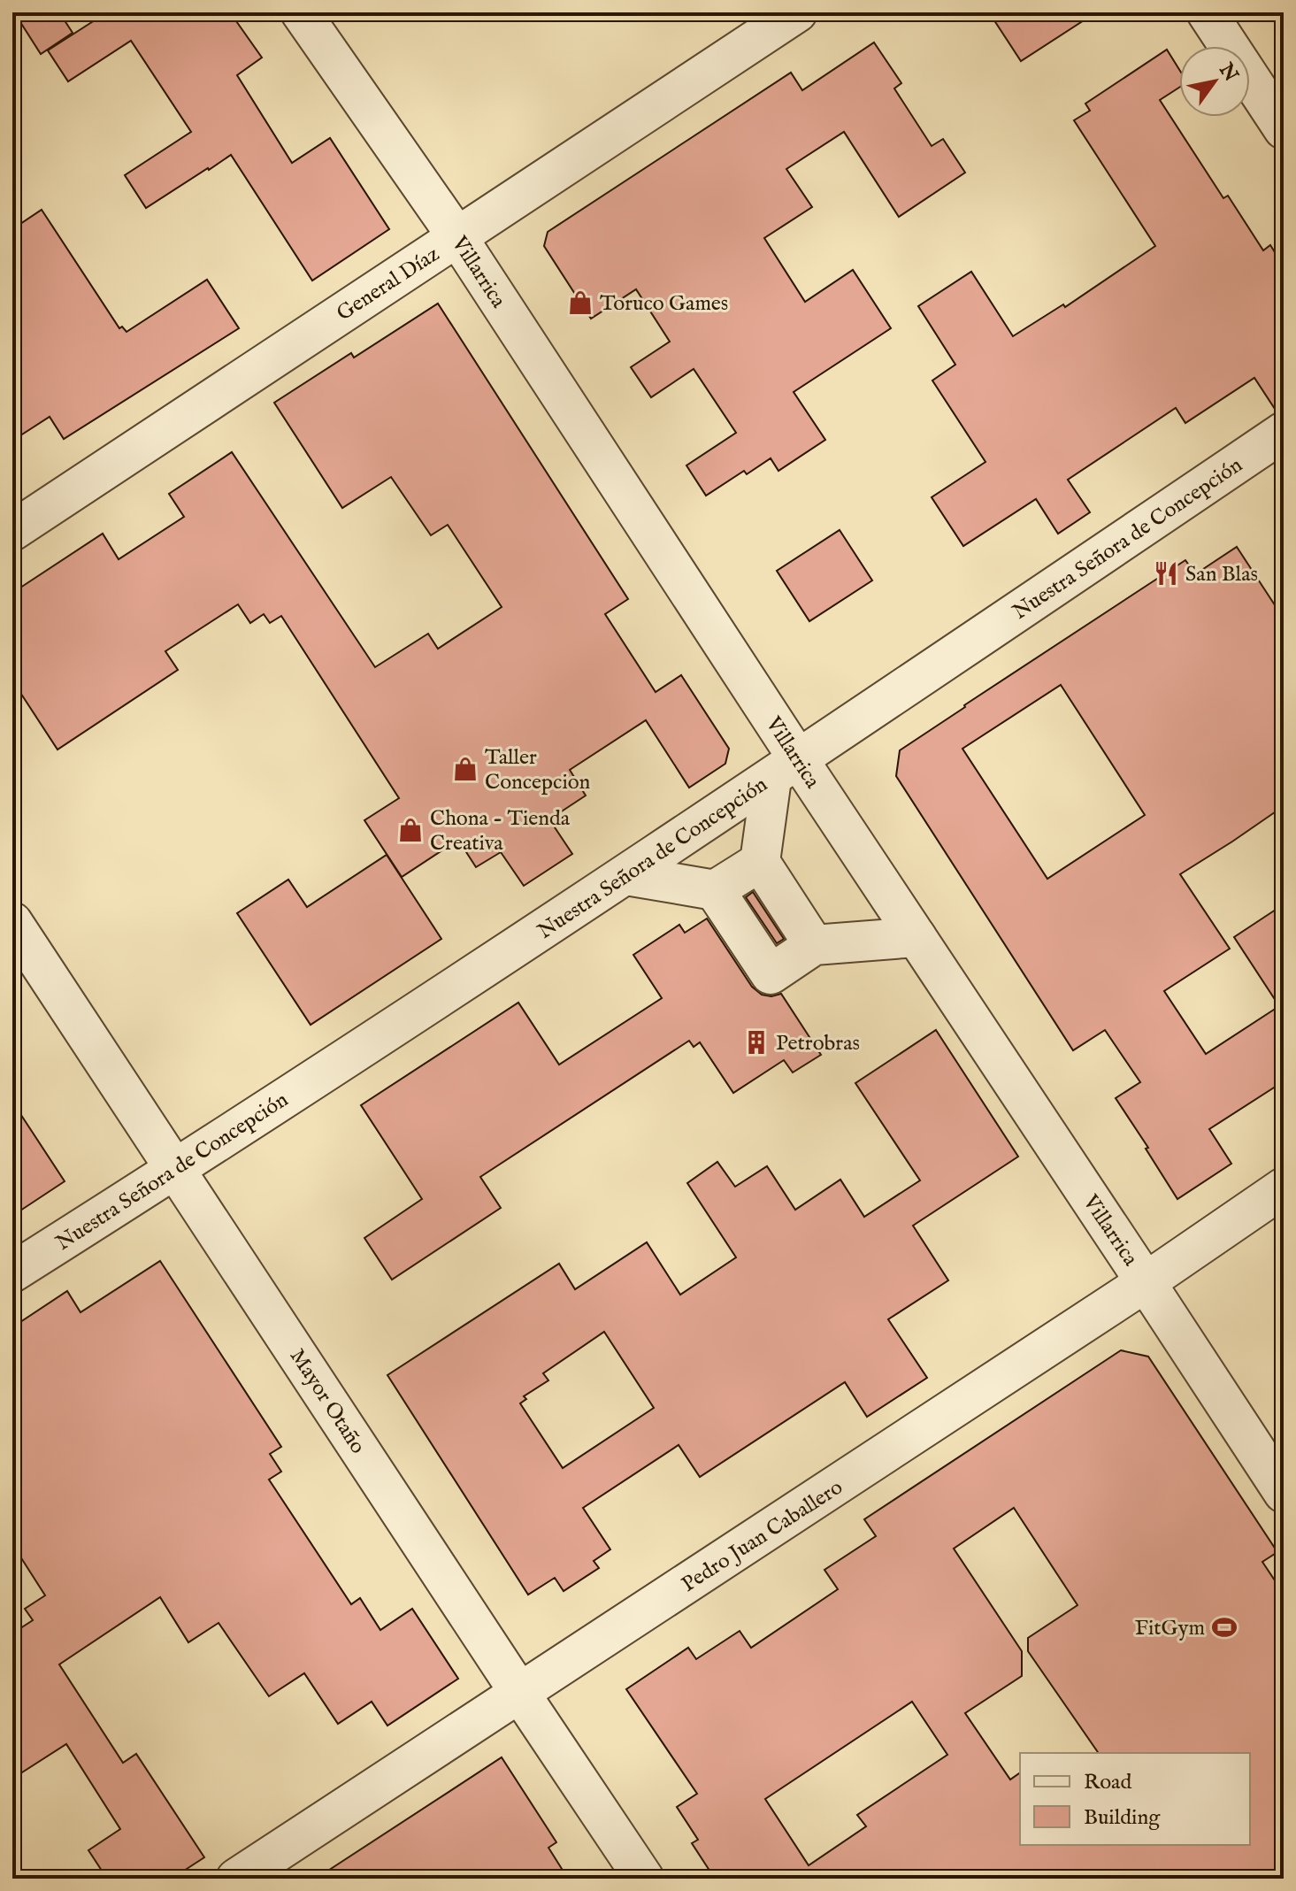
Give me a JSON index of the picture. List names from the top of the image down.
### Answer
{
  "streets": {
    "street": [
      "Villarrica",
      "General Díaz",
      "Nuestra Señora de Concepción",
      "Mayor Otaño",
      "Pedro Juan Caballero"
    ]
  },
  "crossings": [
    ["Villarrica", "General Díaz"],
    ["Villarrica", "Nuestra Señora de Concepción"],
    ["Villarrica", "Pedro Juan Caballero"],
    ["Nuestra Señora de Concepción", "Mayor Otaño"],
    ["Mayor Otaño", "Pedro Juan Caballero"]
  ],
  "places": {
    "shop": ["Toruco Games", "Taller Concepcion", "Chona - Tienda Creativa"],
    "restaurant": ["San Blas"],
    "building": ["Petrobras"],
    "sports": ["FitGym"]
  },
  "legend": ["Road", "Building"],
  "north": "top right"
}
